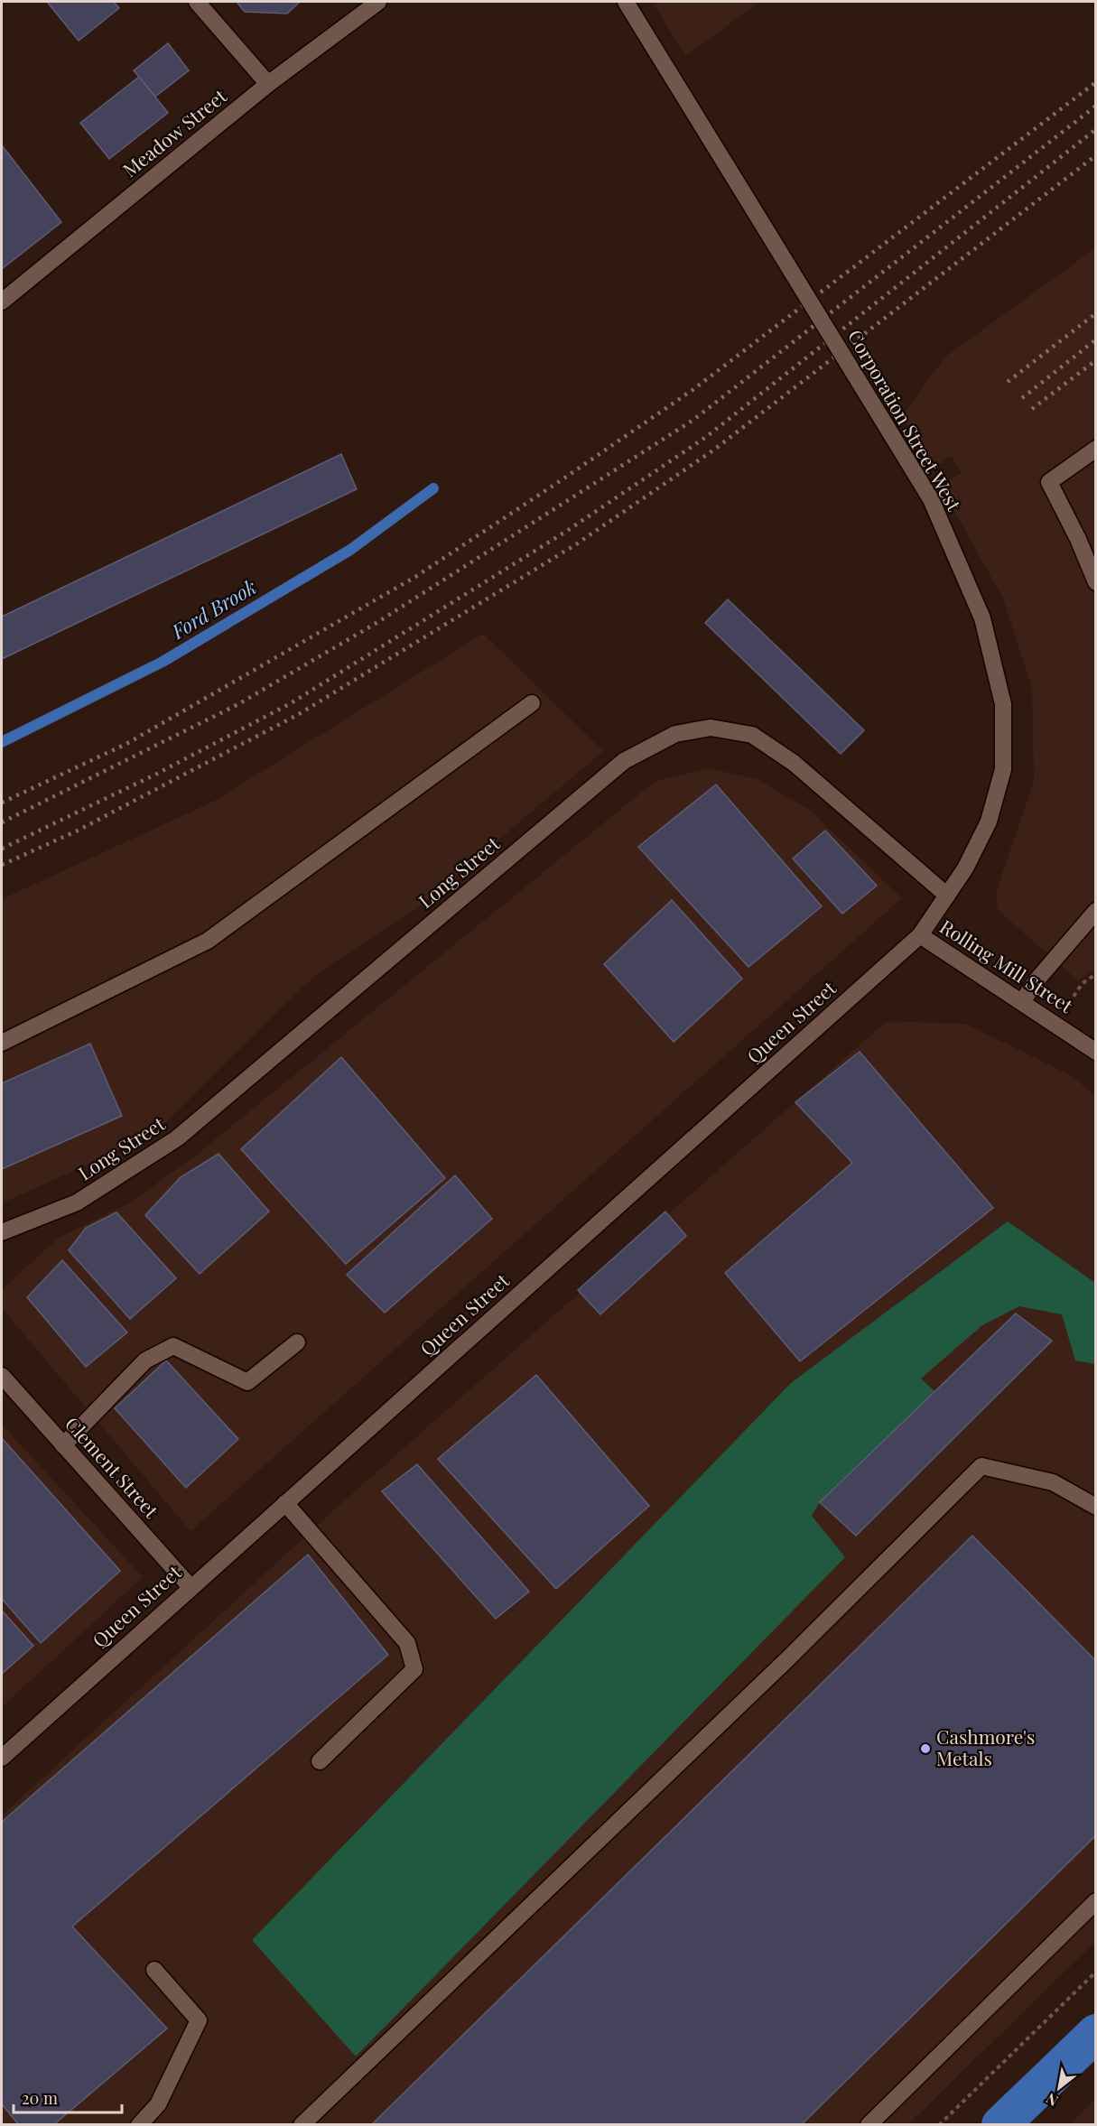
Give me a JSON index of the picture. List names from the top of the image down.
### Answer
{
  "streets": {
    "street": [
      "Meadow Street",
      "Corporation Street West",
      "Long Street",
      "Rolling Mill Street",
      "Queen Street",
      "Clement Street"
    ]
  },
  "crossings": [
    ["Corporation Street West", "Long Street"],
    ["Corporation Street West", "Queen Street"],
    ["Long Street", "Queen Street"],
    ["Rolling Mill Street", "Queen Street"],
    ["Queen Street", "Clement Street"]
  ],
  "water": ["Ford Brook"],
  "places": ["Cashmore's Metals"],
  "scale_bar": "20 m",
  "north": "bottom left"
}
